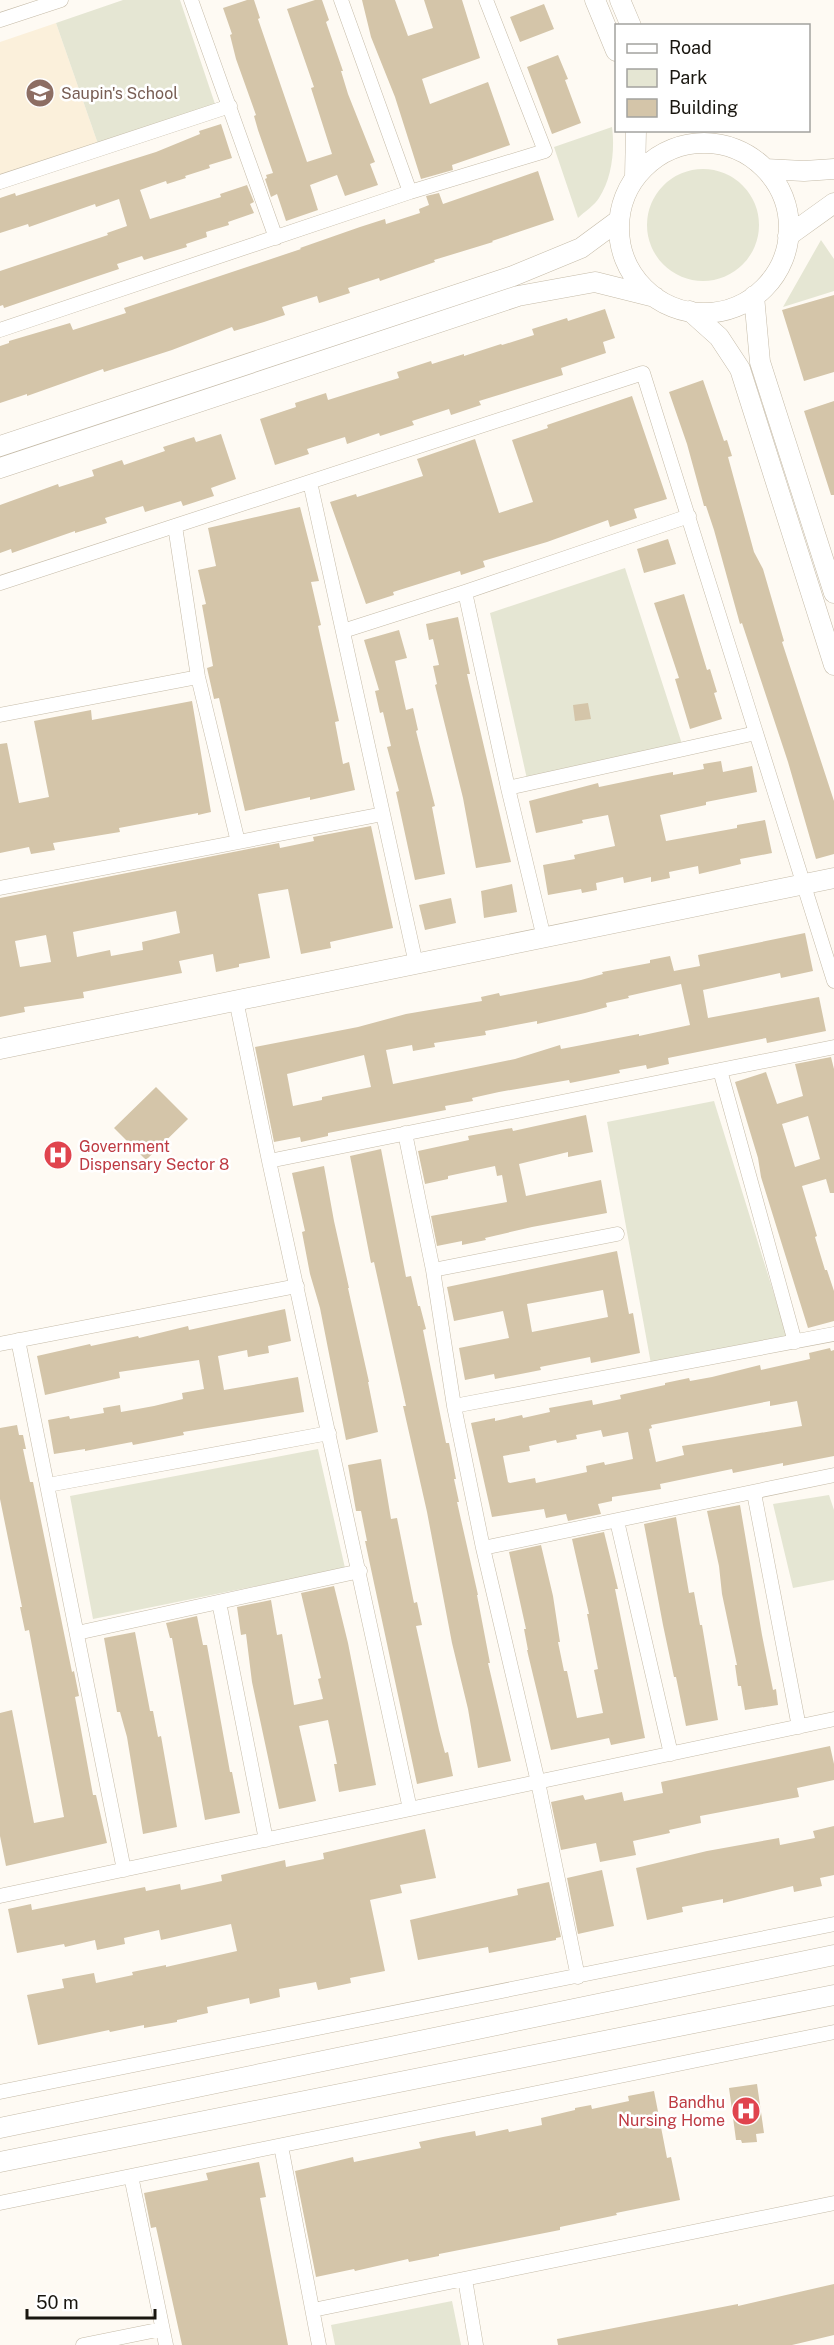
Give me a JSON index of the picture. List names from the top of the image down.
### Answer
{
  "places": {
    "school or university": ["Saupin's School"],
    "hospital": ["Government Dispensary Sector 8", "Bandhu Nursing Home"]
  },
  "legend": ["Road", "Park", "Building"],
  "scale_bar": "50 m"
}
